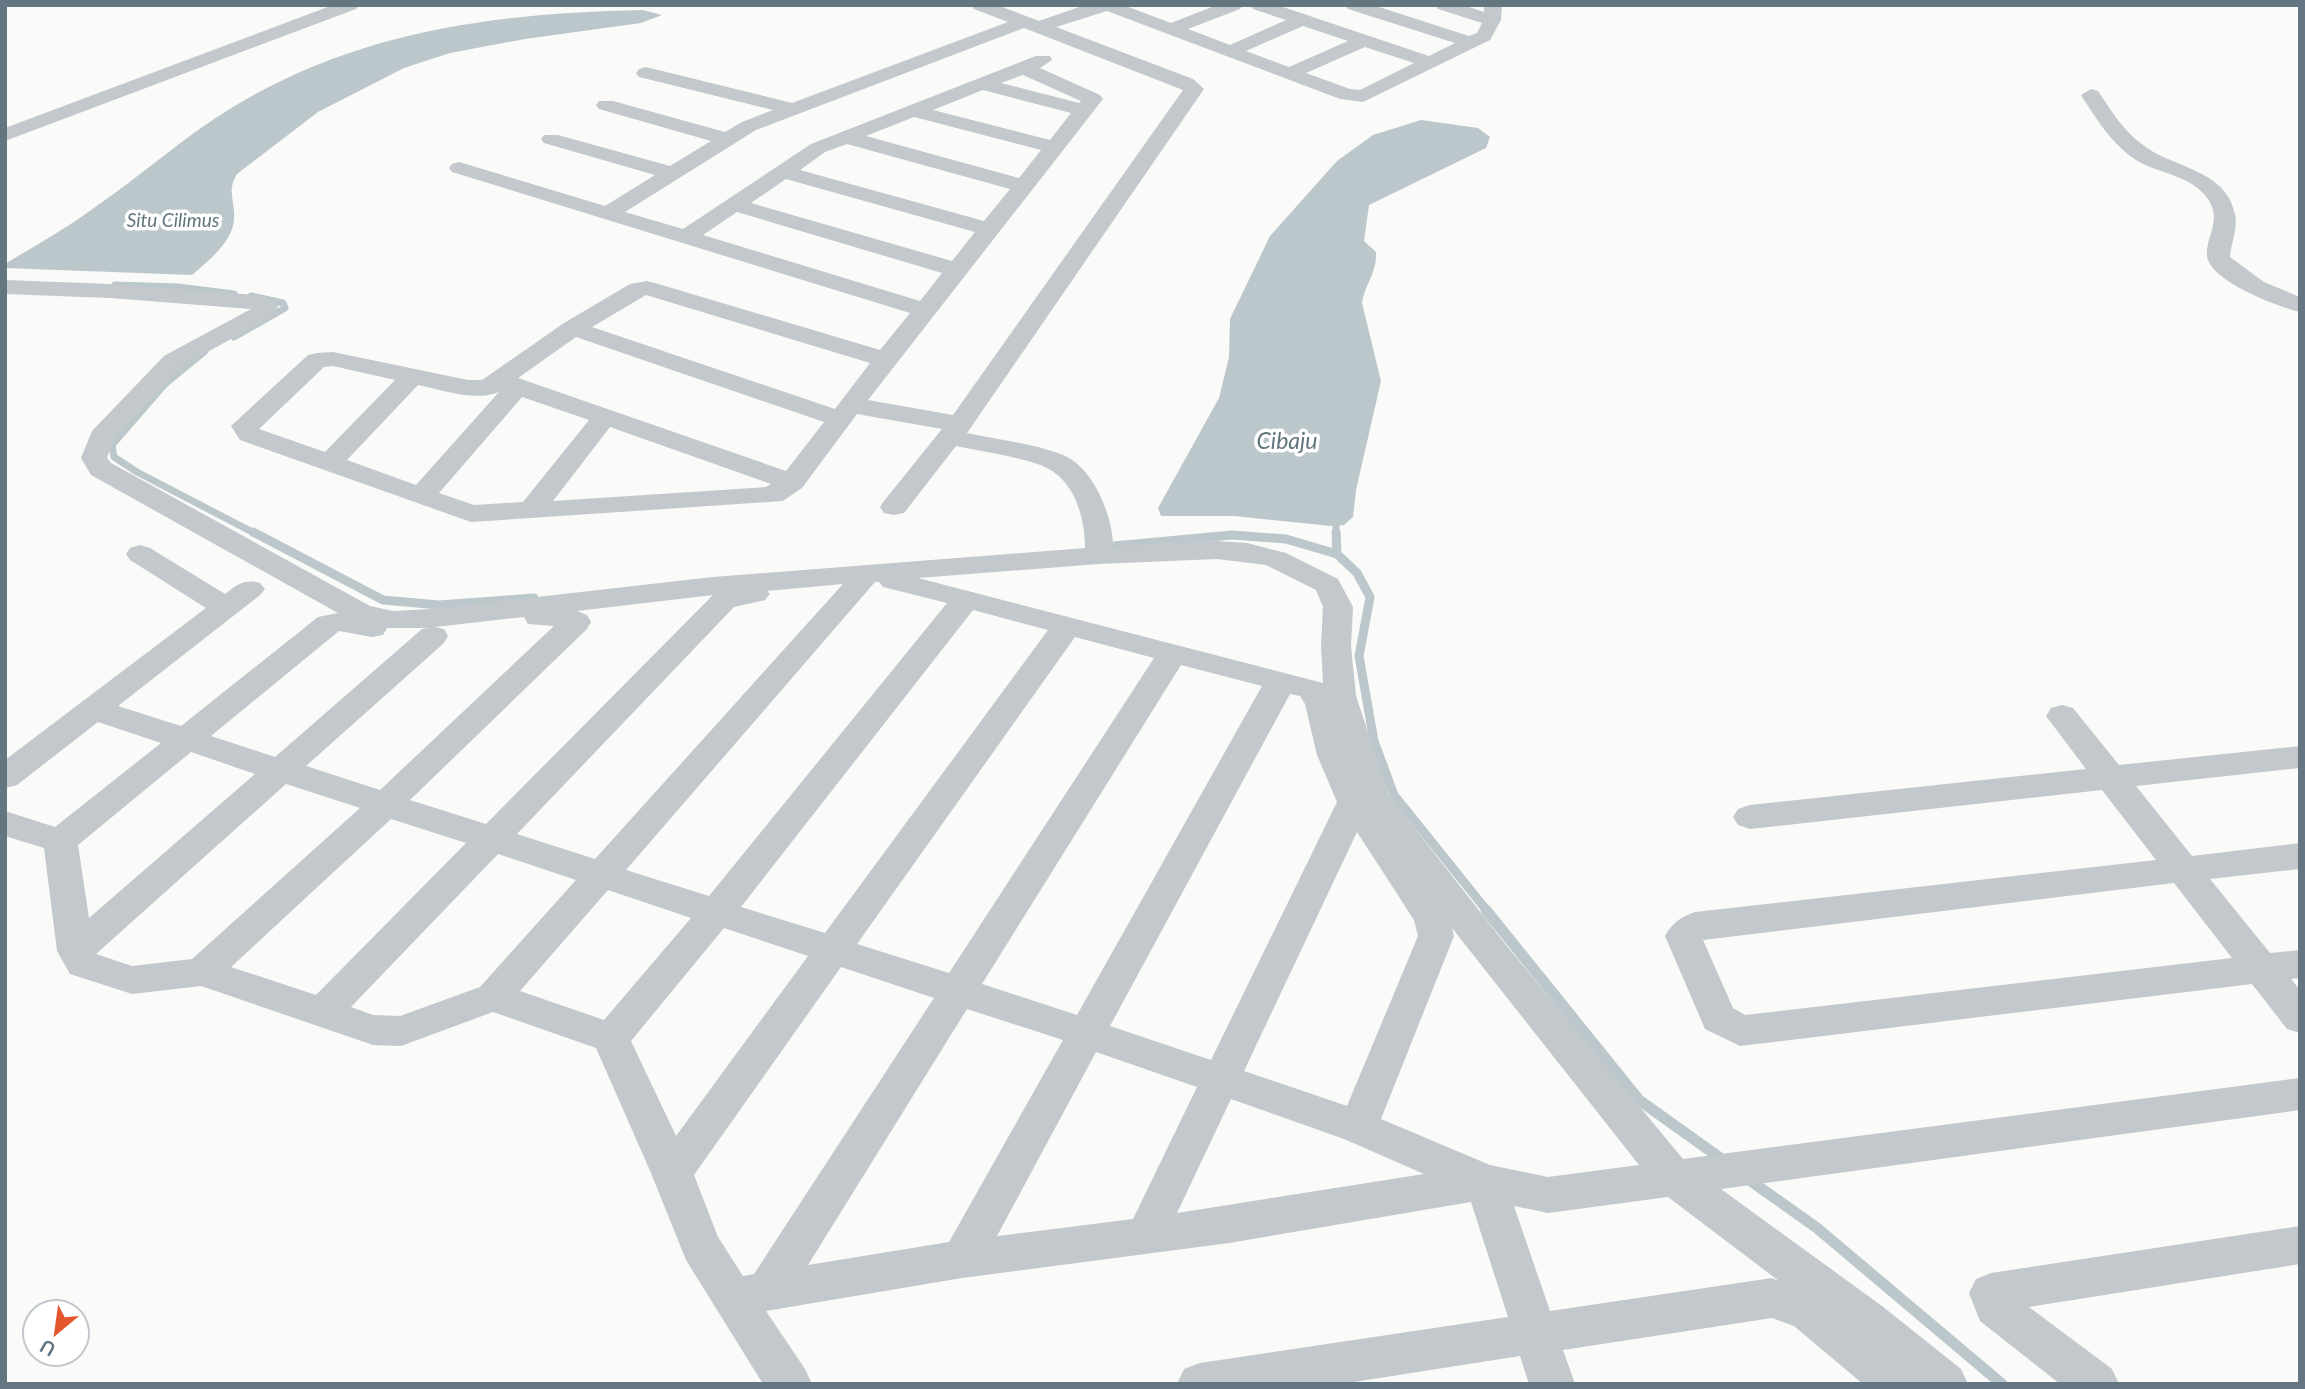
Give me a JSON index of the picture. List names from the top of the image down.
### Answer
{
  "water": ["Situ Cilimus", "Cibaju"],
  "north": "bottom left"
}
